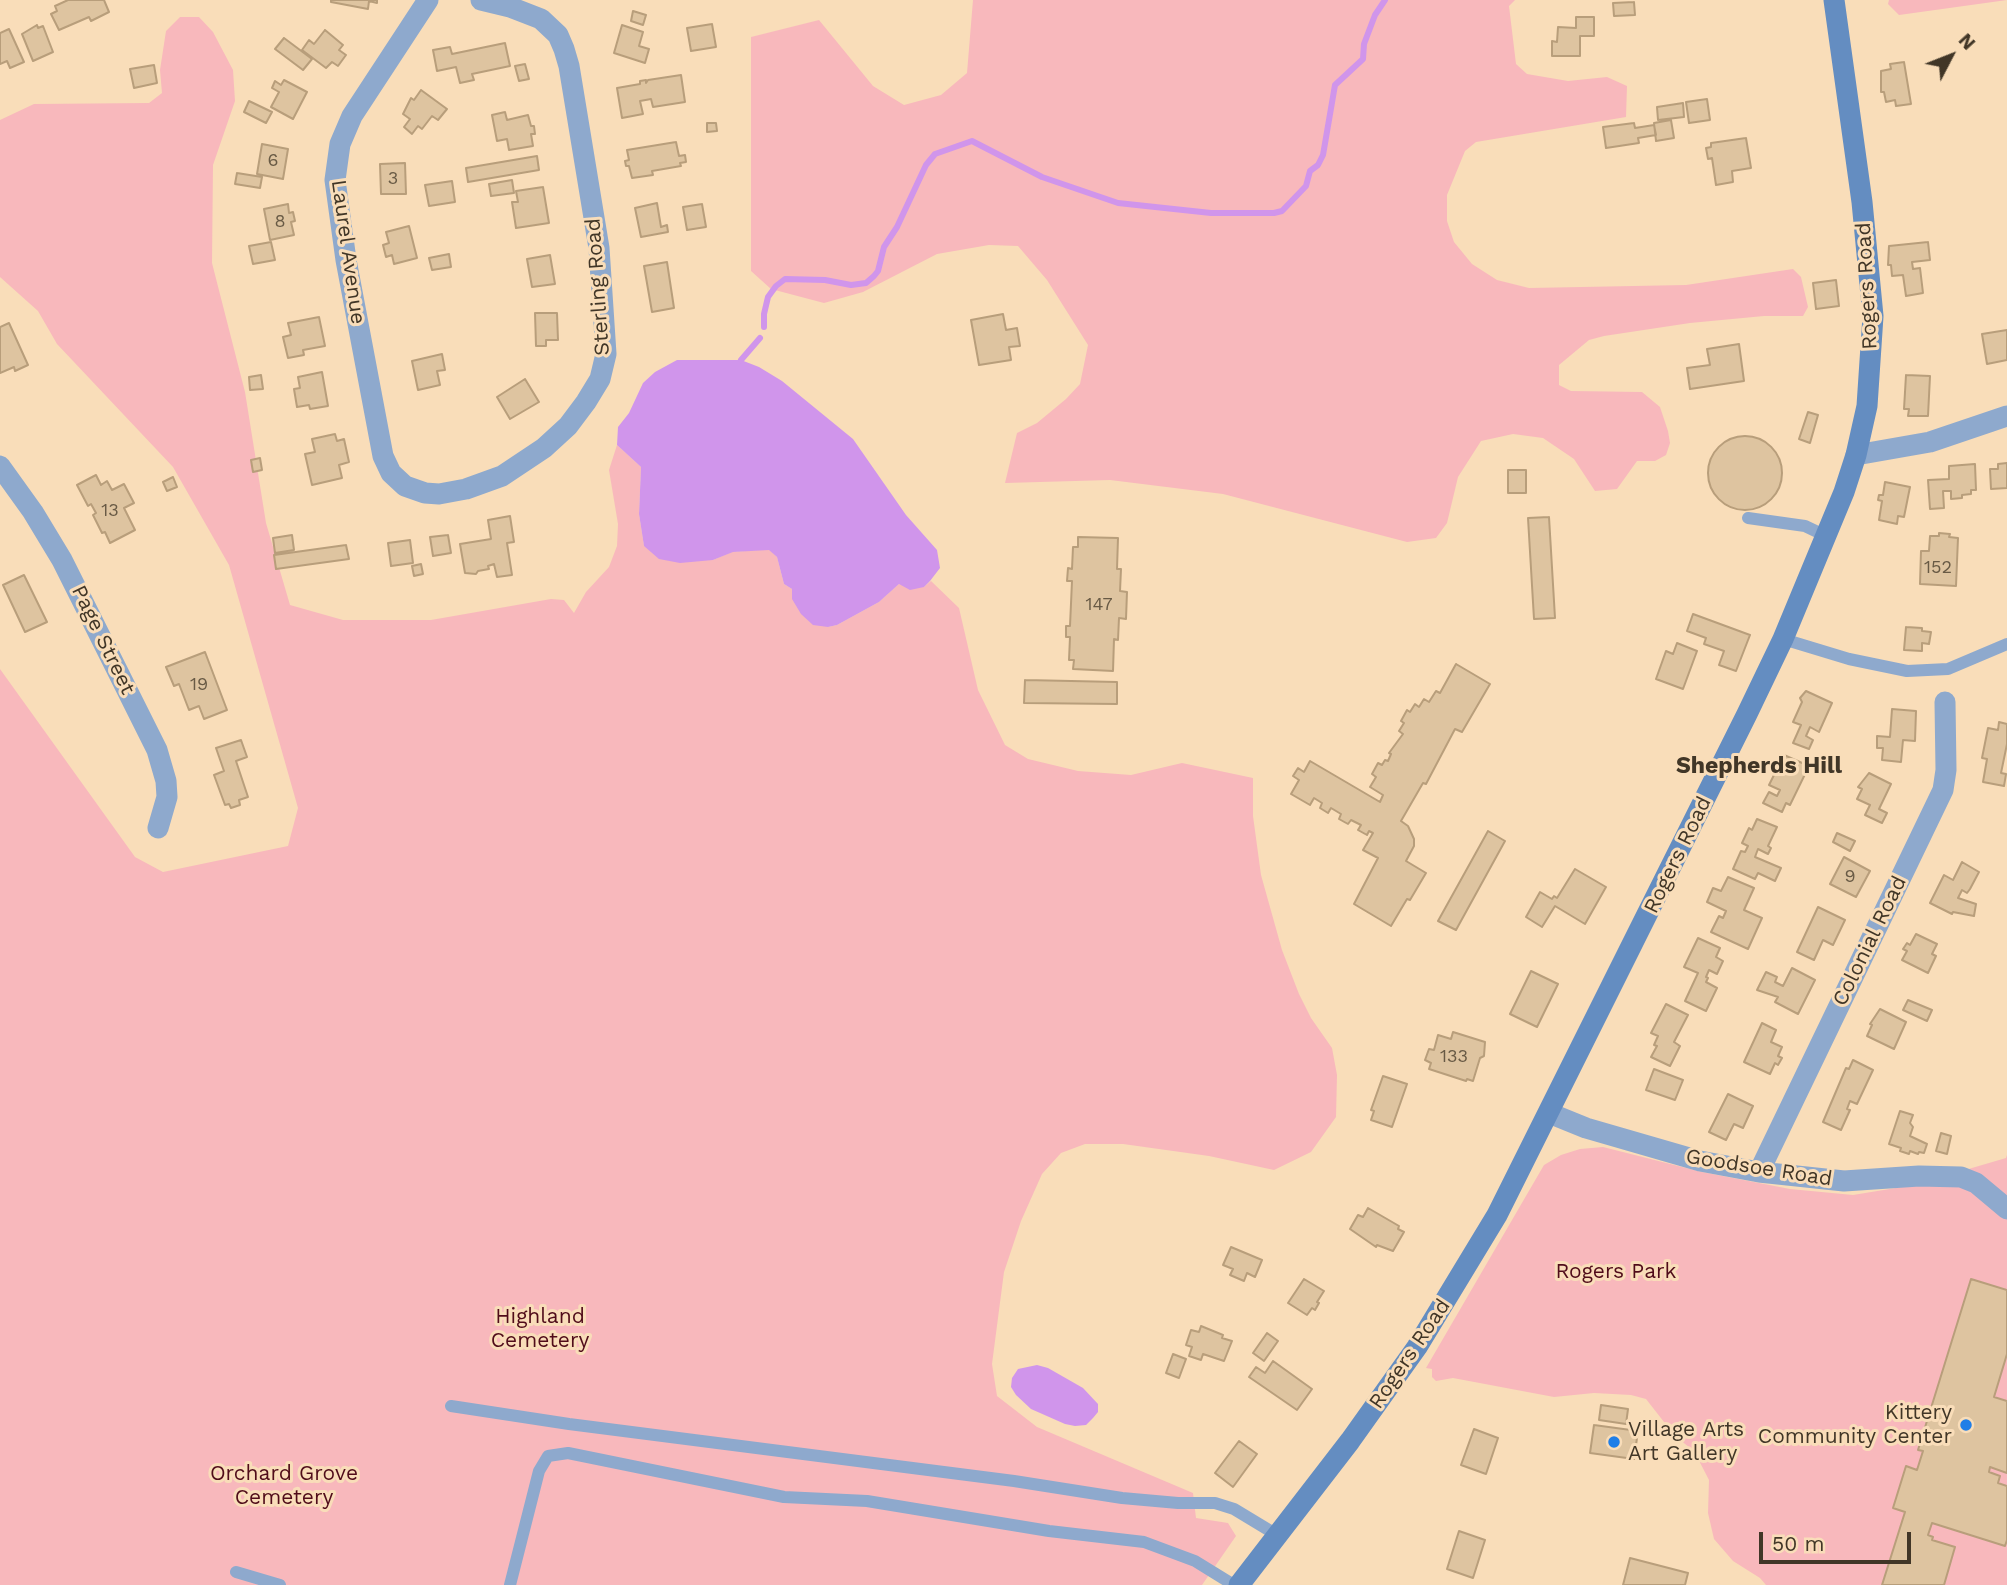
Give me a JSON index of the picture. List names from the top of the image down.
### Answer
{
  "streets": {
    "main road": ["Rogers Road"],
    "street": [
      "Laurel Avenue",
      "Sterling Road",
      "Page Street",
      "Colonial Road",
      "Goodsoe Road"
    ]
  },
  "crossings": [
    ["Laurel Avenue", "Sterling Road"],
    ["Rogers Road", "Goodsoe Road"],
    ["Colonial Road", "Goodsoe Road"]
  ],
  "districts": ["Shepherds Hill"],
  "parks": ["Rogers Park", "Highland Cemetery", "Orchard Grove Cemetery"],
  "places": ["Kittery Community Center", "Village Arts Art Gallery"],
  "house_numbers": [
    "6",
    "3",
    "8",
    "13",
    "152",
    "147",
    "19",
    "9",
    "133"
  ],
  "scale_bar": "50 m",
  "north": "top right"
}
